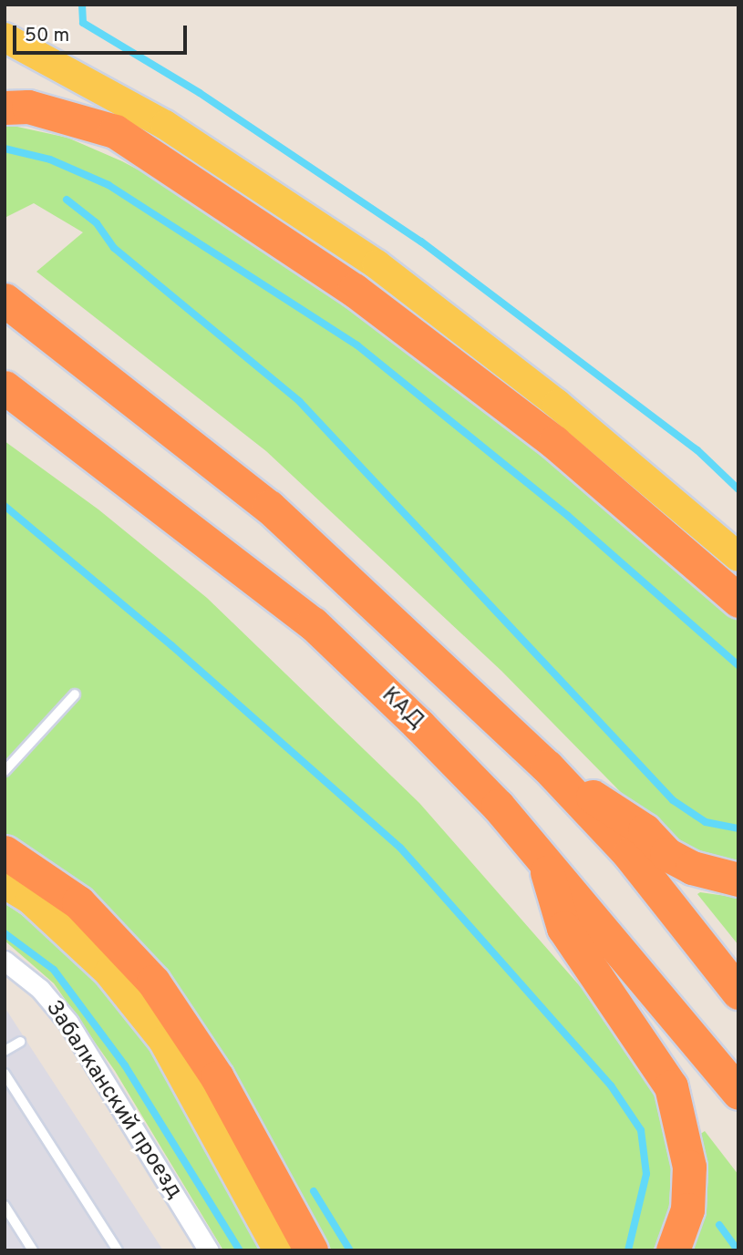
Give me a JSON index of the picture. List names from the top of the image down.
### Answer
{
  "streets": {
    "highway": ["КАД"],
    "street": ["Забалканский проезд"]
  },
  "scale_bar": "50 m"
}
